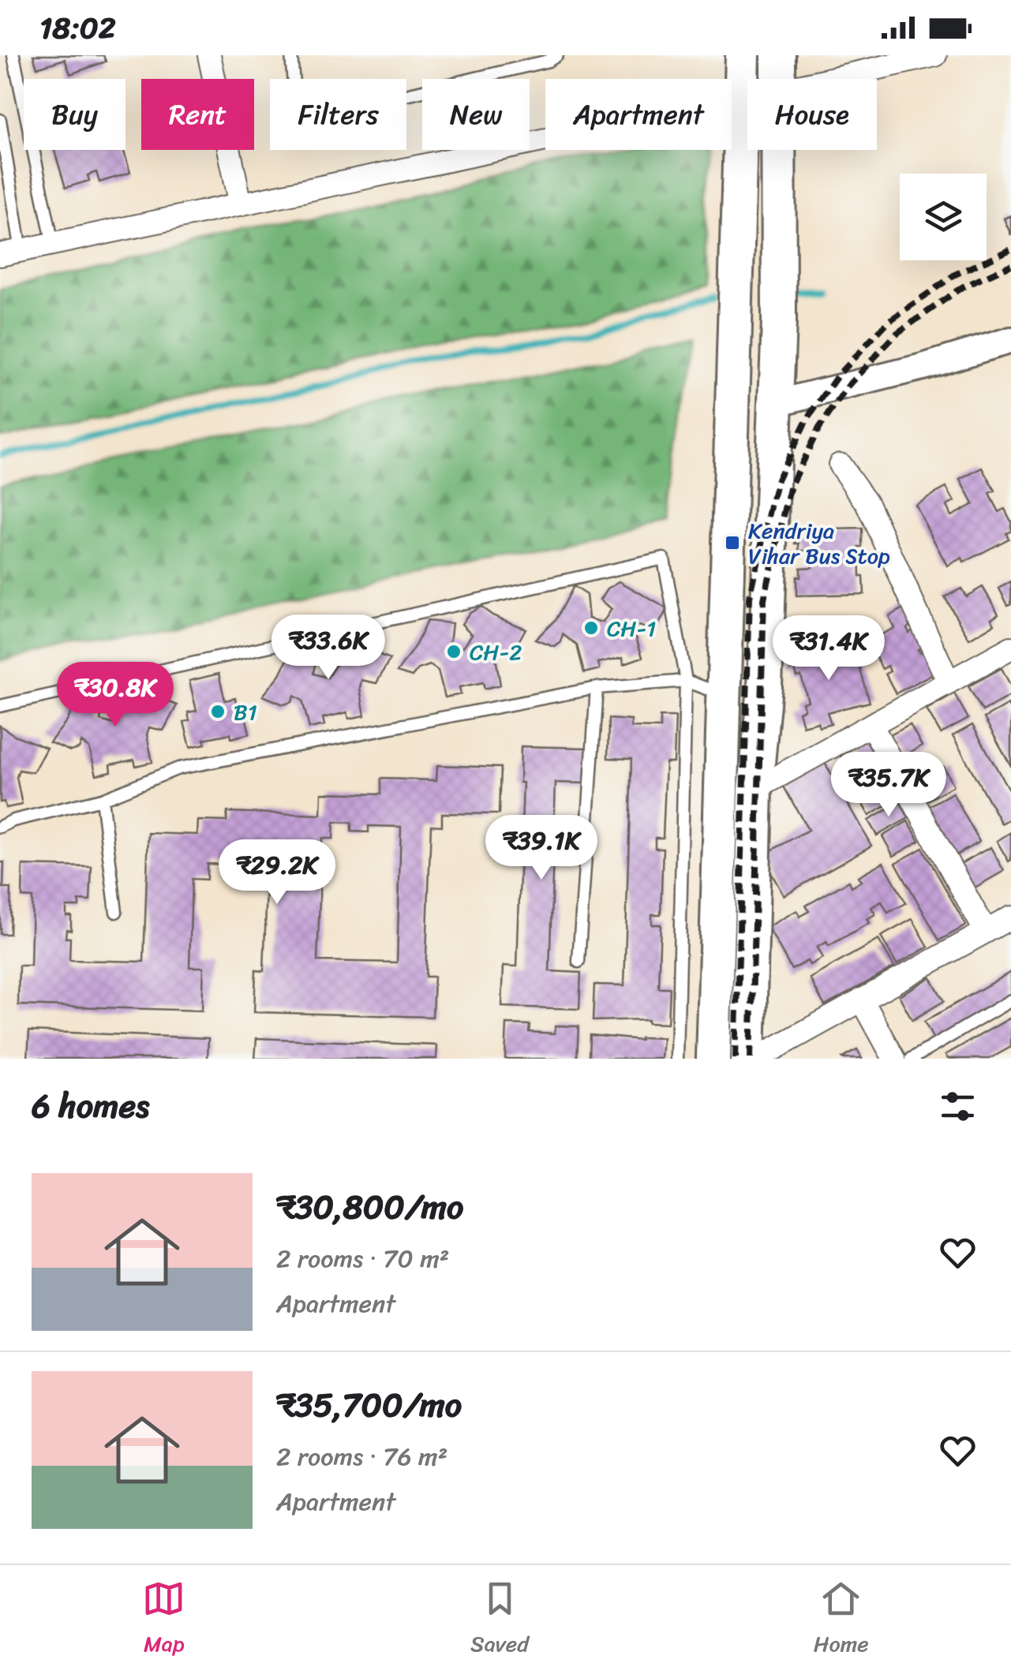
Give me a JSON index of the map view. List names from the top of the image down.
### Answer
{
  "places": {
    "transit": ["Kendriya Vihar Bus Stop"],
    "other": ["CH-1", "CH-2", "B1"]
  },
  "page": {
    "status": "18:02",
    "chip": [
      "Buy",
      "Rent",
      "Filters",
      "New",
      "Apartment",
      "House"
    ],
    "price": [
      "₹33.6K",
      "₹31.4K",
      "₹30.8K",
      "₹35.7K",
      "₹39.1K",
      "₹29.2K"
    ],
    "heading": "6 homes",
    "list": [
      {
        "name": "₹30,800/mo",
        "note": "2 rooms · 70 m² · Apartment"
      },
      {
        "name": "₹35,700/mo",
        "note": "2 rooms · 76 m² · Apartment"
      }
    ],
    "tabs": ["Map", "Saved", "Home"]
  }
}
